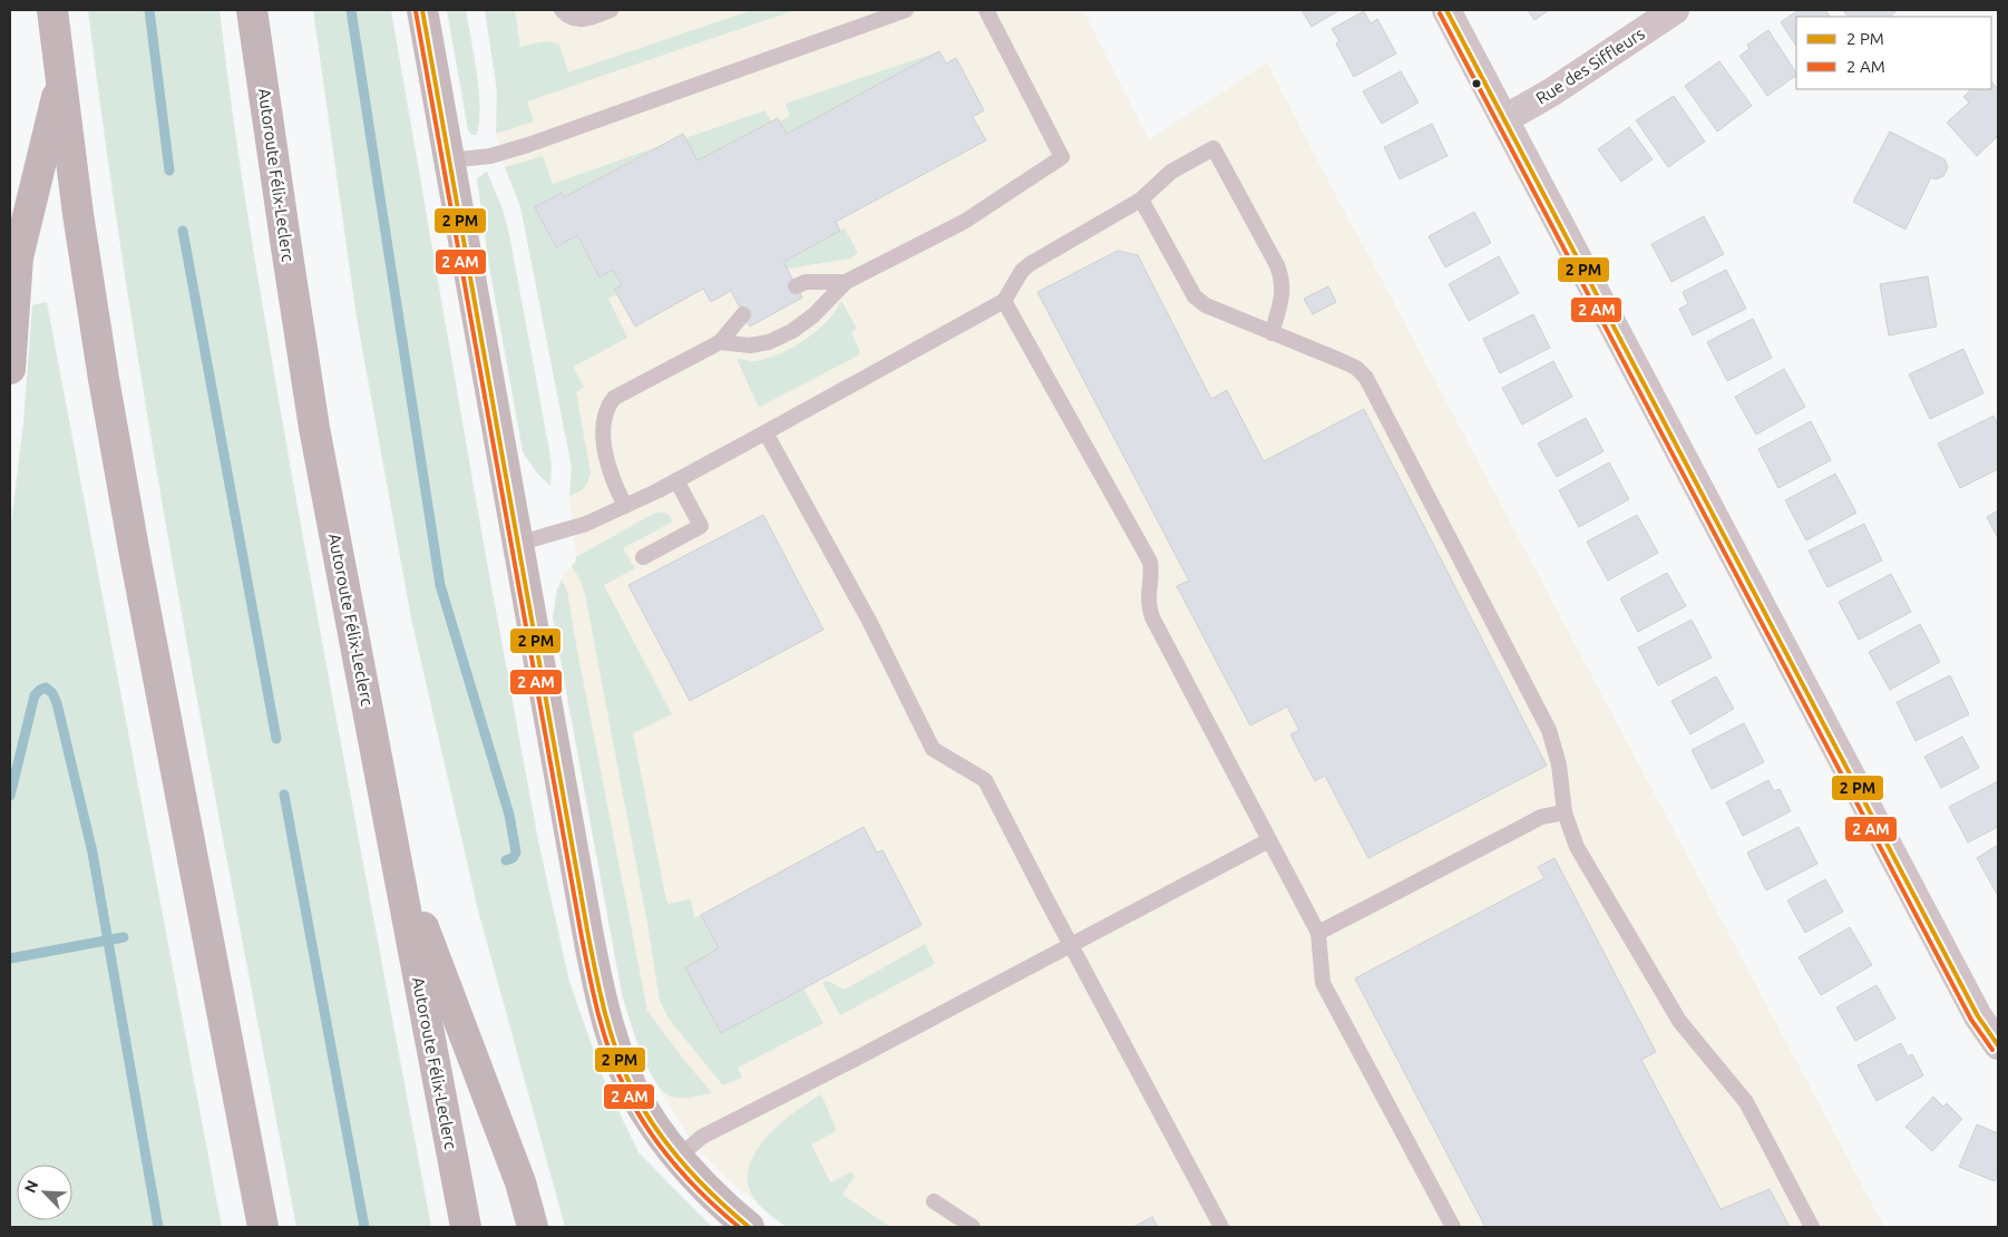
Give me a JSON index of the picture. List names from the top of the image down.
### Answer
{
  "streets": {
    "highway": ["Autoroute Félix-Leclerc"],
    "street": ["Rue des Siffleurs"]
  },
  "legend": ["2 PM", "2 AM"],
  "north": "top left"
}
